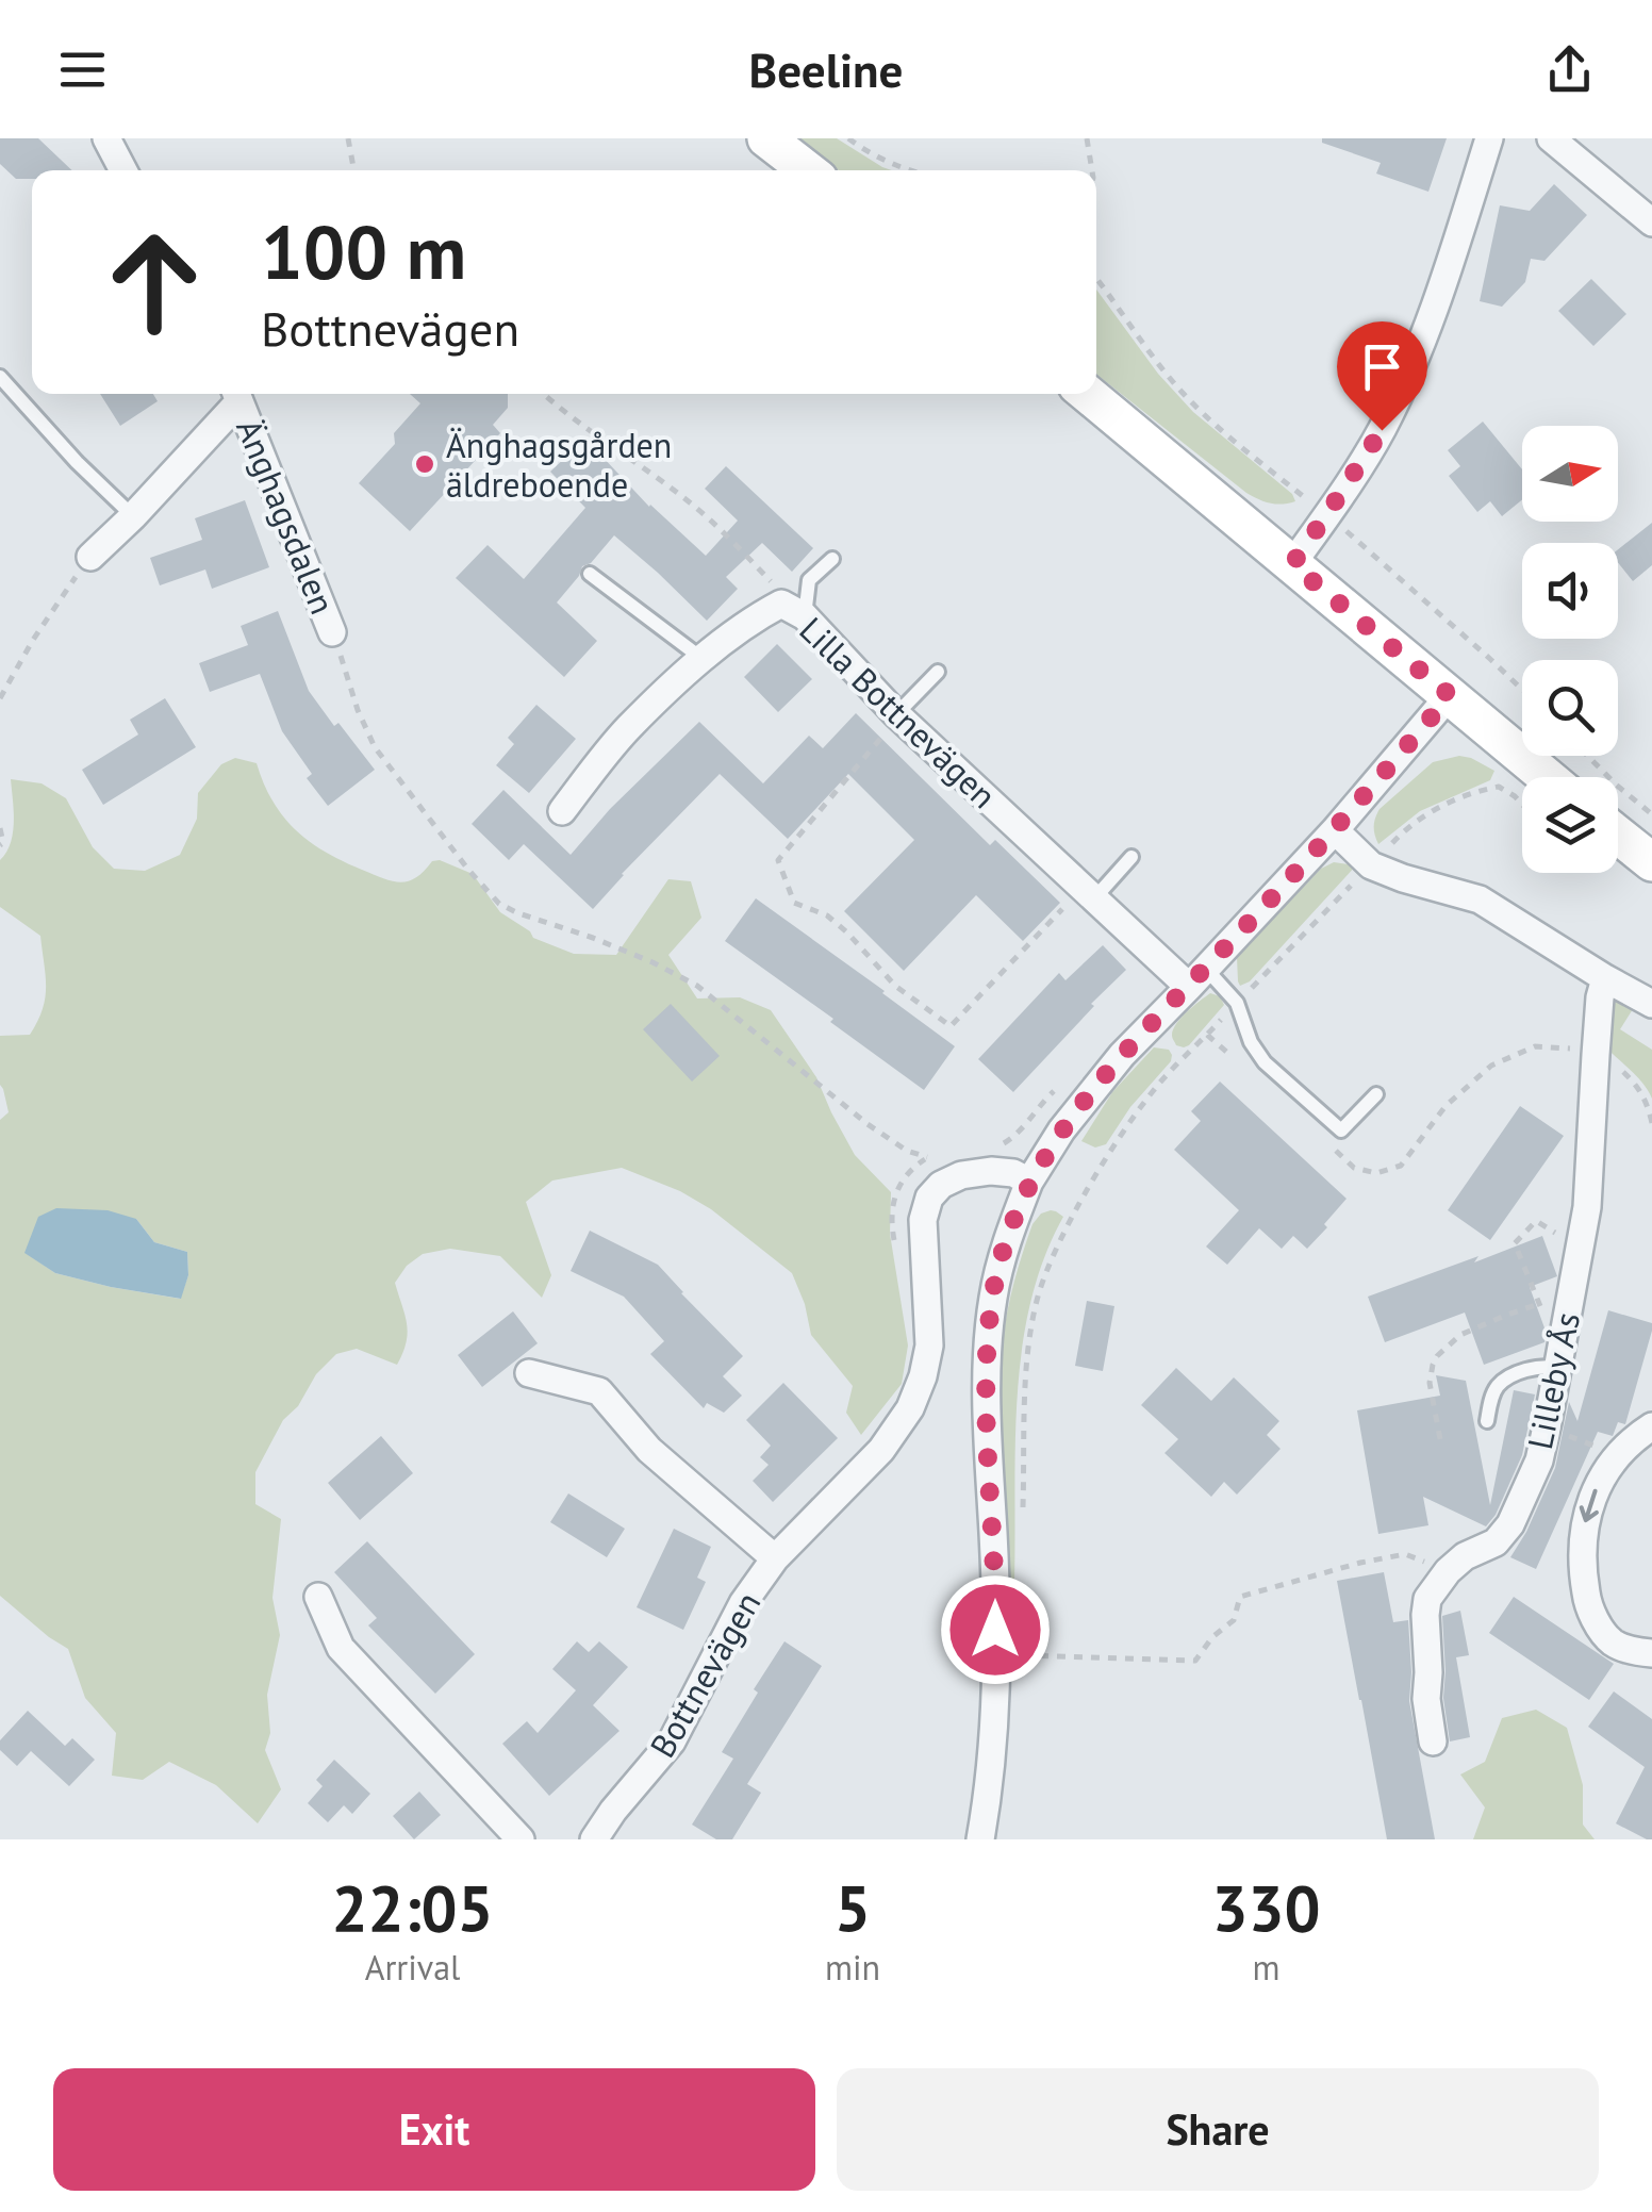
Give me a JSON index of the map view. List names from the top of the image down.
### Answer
{
  "streets": {
    "street": [
      "Änghagsdalen",
      "Lilla Bottnevägen",
      "Lilleby Ås",
      "Bottnevägen"
    ]
  },
  "places": ["Änghagsgården äldreboende"],
  "north": "right",
  "page": {
    "header": "Beeline",
    "turn": ["100 m", "Bottnevägen"],
    "eta": [
      "22:05",
      "Arrival",
      "5",
      "min",
      "330",
      "m"
    ],
    "buttons": ["Exit", "Share"]
  }
}
